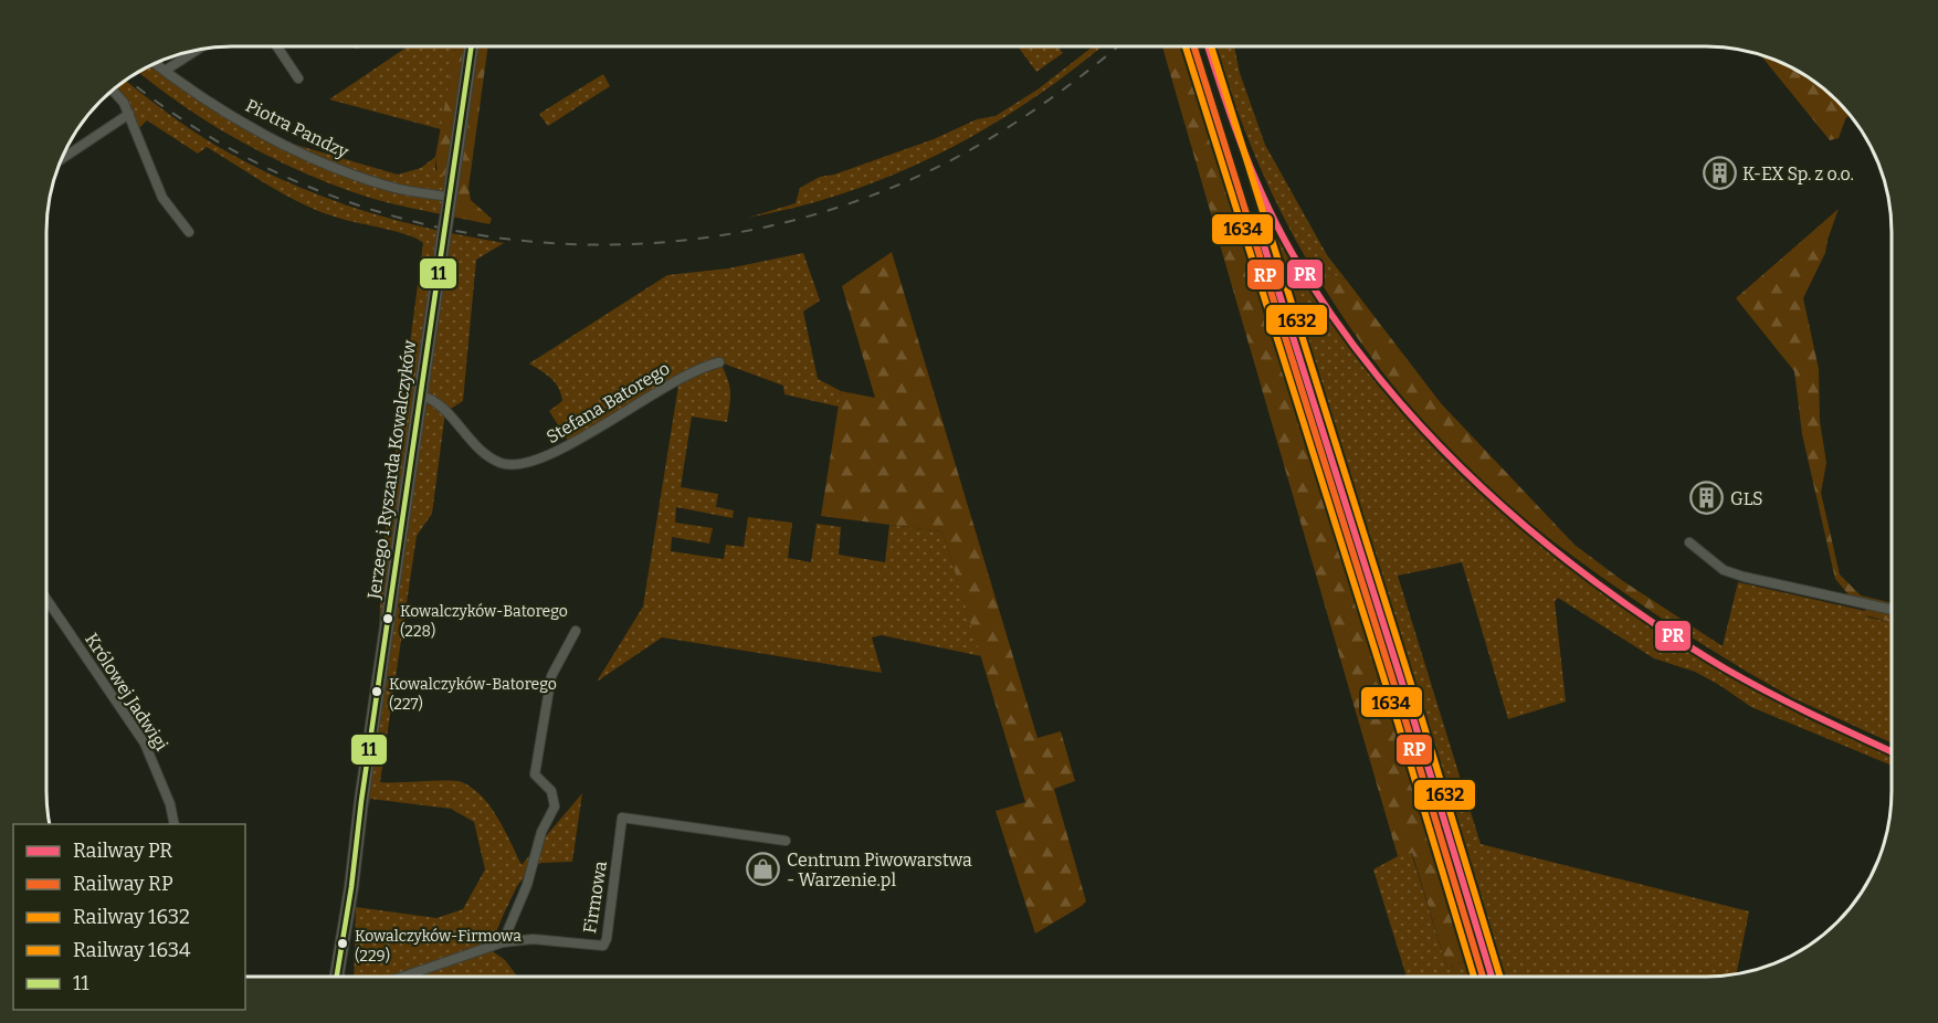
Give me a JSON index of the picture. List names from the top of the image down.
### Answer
{
  "streets": {
    "main road": ["Jerzego i Ryszarda Kowalczyków"],
    "street": [
      "Piotra Pandzy",
      "Stefana Batorego",
      "Królowej Jadwigi",
      "Firmowa"
    ]
  },
  "crossings": [
    ["Piotra Pandzy", "Jerzego i Ryszarda Kowalczyków"],
    ["Stefana Batorego", "Jerzego i Ryszarda Kowalczyków"]
  ],
  "places": {
    "building": ["K-EX Sp. z o.o.", "GLS"],
    "other": ["Kowalczyków-Batorego (228)", "Kowalczyków-Batorego (227)", "Kowalczyków-Firmowa (229)"],
    "shop": ["Centrum Piwowarstwa - Warzenie.pl"]
  },
  "lines": [
    "rail line PR",
    "rail line RP",
    "rail line 1632",
    "rail line 1634",
    "transit line 11"
  ],
  "legend": [
    "Railway PR",
    "Railway RP",
    "Railway 1632",
    "Railway 1634",
    "11"
  ]
}
